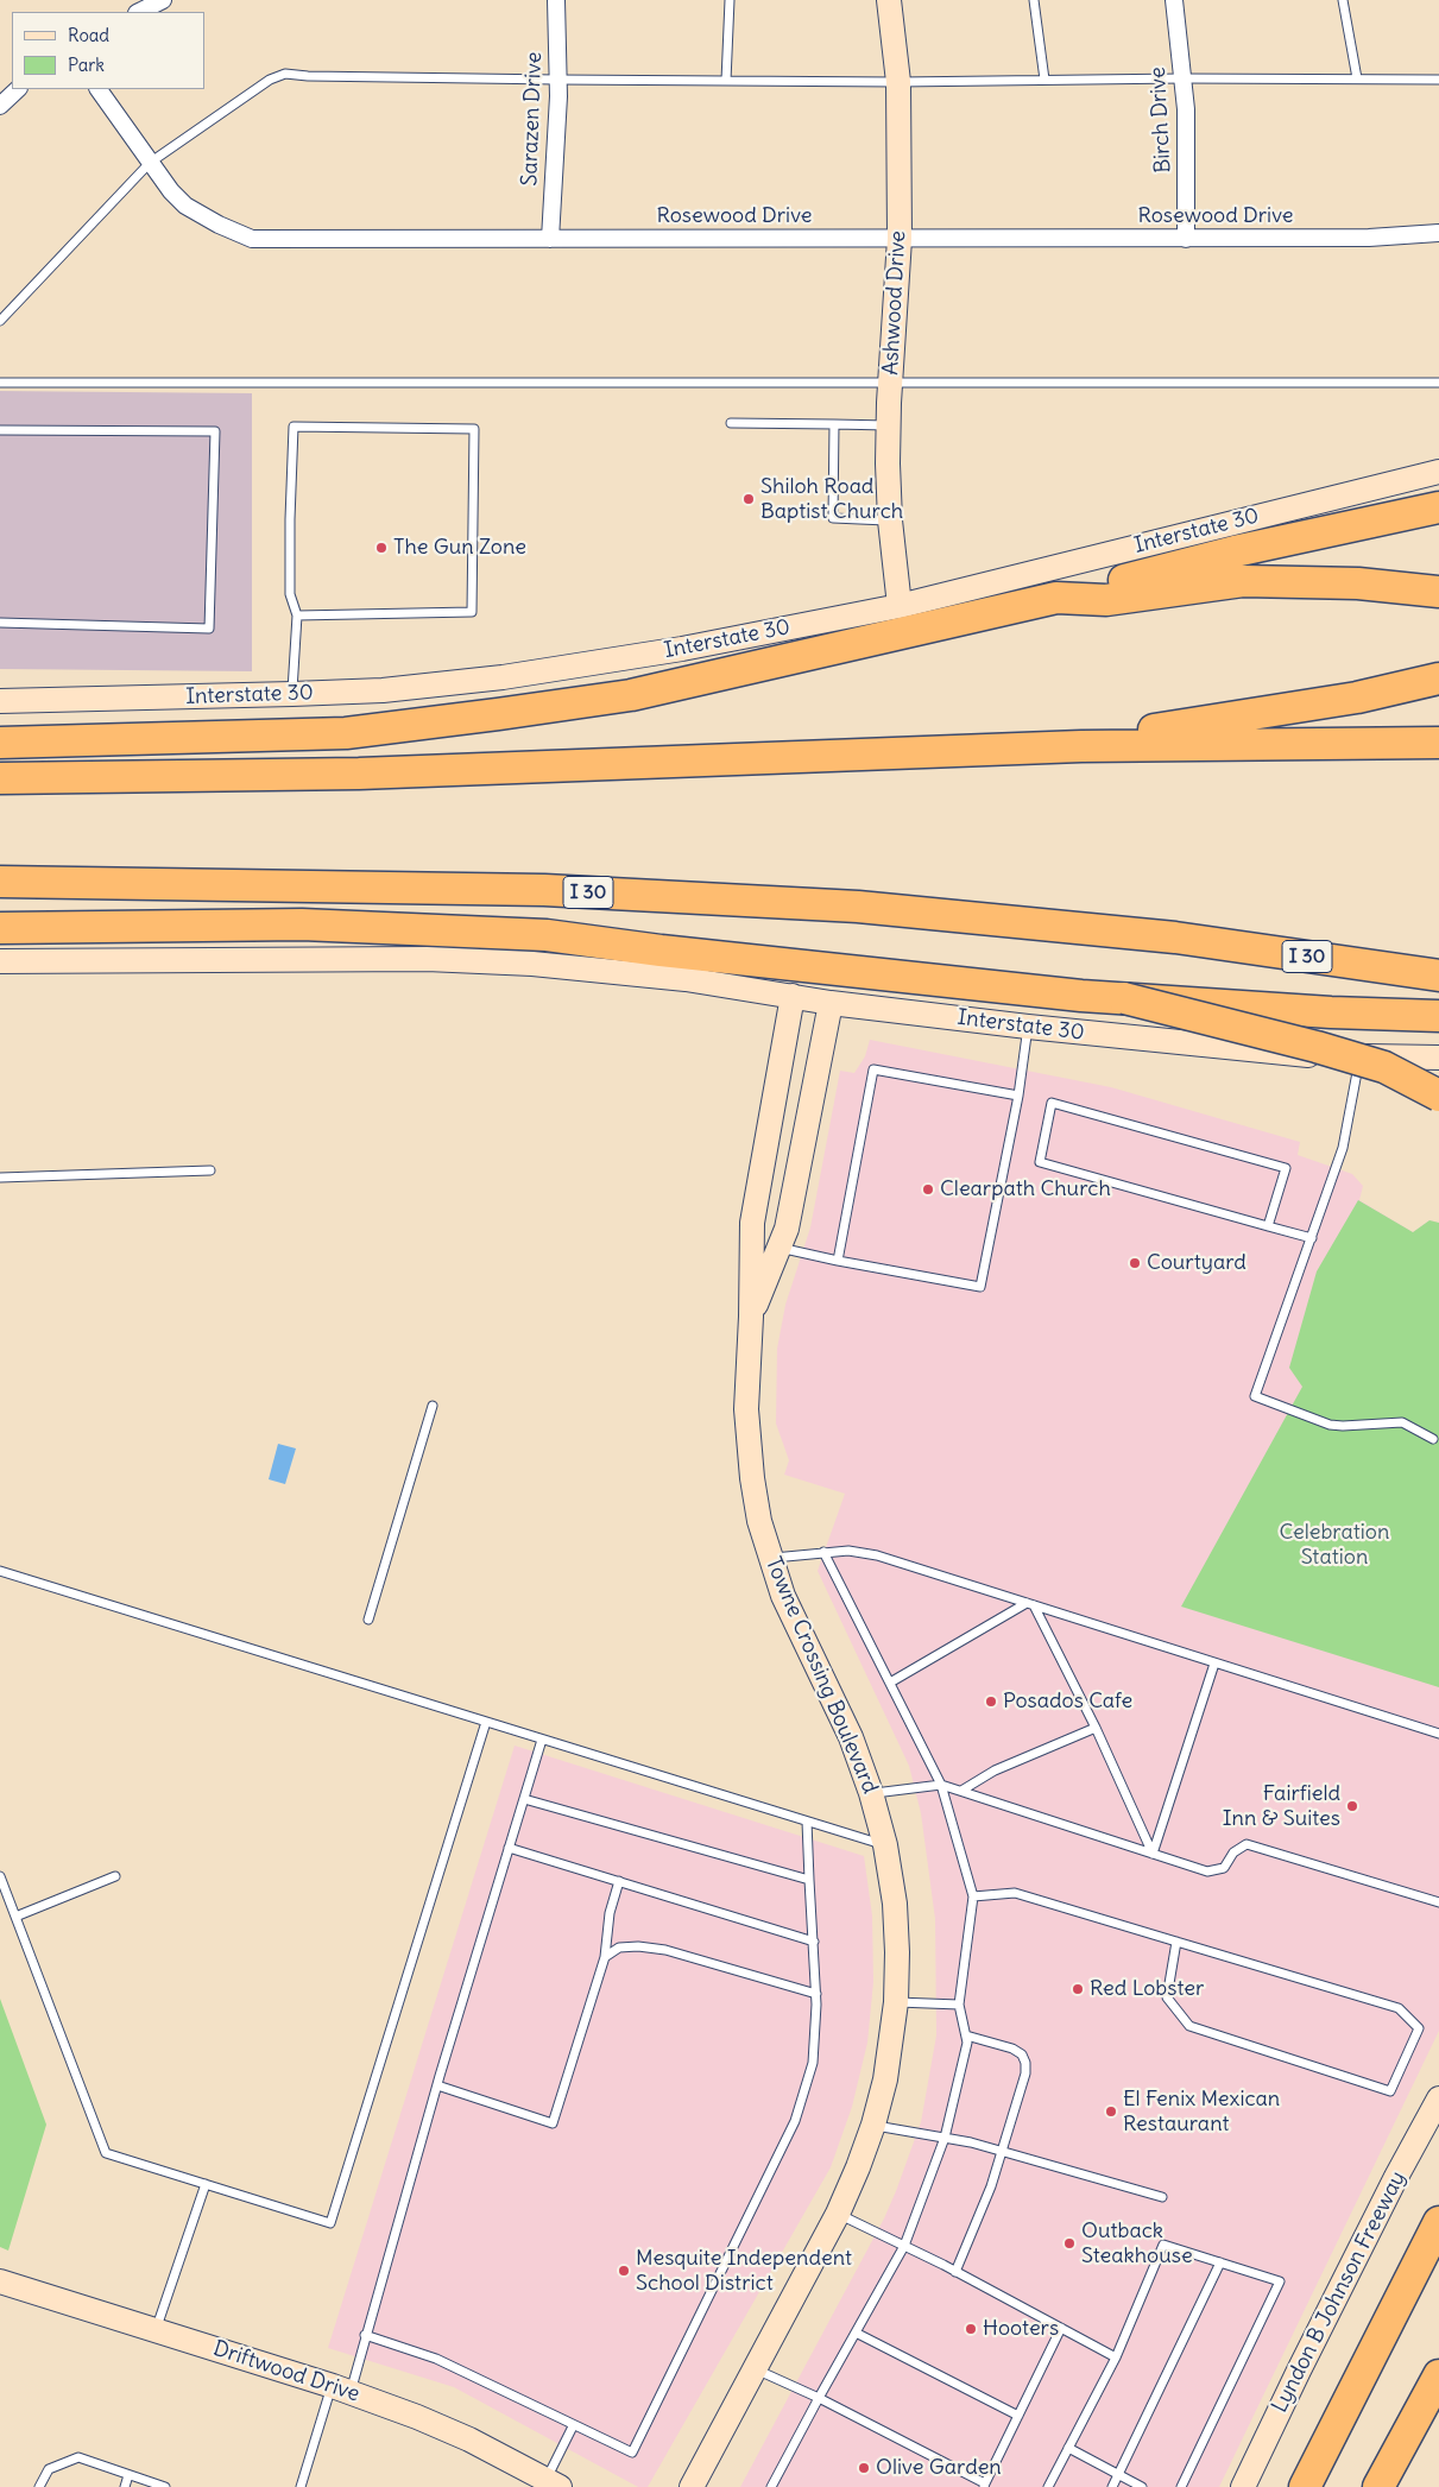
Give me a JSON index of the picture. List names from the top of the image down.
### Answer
{
  "streets": {
    "highway": ["I 30"],
    "main road": [
      "Ashwood Drive",
      "Interstate 30",
      "Towne Crossing Boulevard",
      "Lyndon B Johnson Freeway",
      "Driftwood Drive"
    ],
    "street": ["Sarazen Drive", "Birch Drive", "Rosewood Drive"]
  },
  "crossings": [
    ["Sarazen Drive", "Rosewood Drive"],
    ["Birch Drive", "Rosewood Drive"],
    ["Rosewood Drive", "Ashwood Drive"],
    ["Ashwood Drive", "Interstate 30"],
    ["Interstate 30", "Towne Crossing Boulevard"]
  ],
  "parks": ["Celebration Station"],
  "places": [
    "Shiloh Road Baptist Church",
    "The Gun Zone",
    "Clearpath Church",
    "Courtyard",
    "Posados Cafe",
    "Fairfield Inn & Suites",
    "Red Lobster",
    "El Fenix Mexican Restaurant",
    "Outback Steakhouse",
    "Mesquite Independent School District",
    "Hooters",
    "Olive Garden"
  ],
  "legend": ["Road", "Park"]
}
